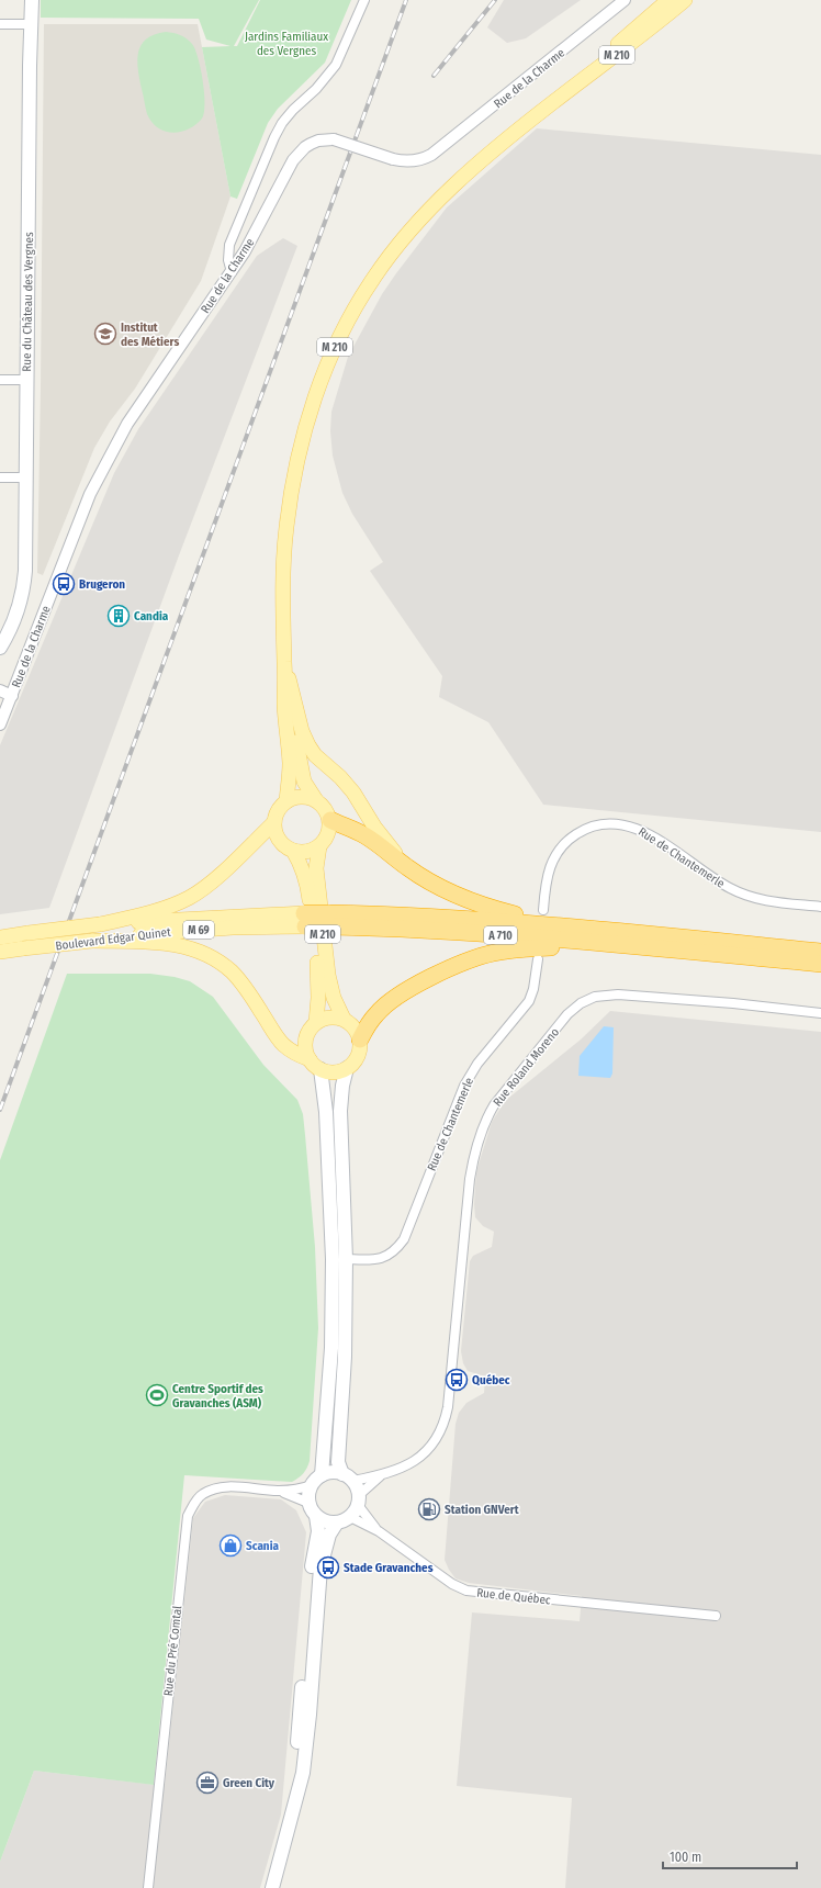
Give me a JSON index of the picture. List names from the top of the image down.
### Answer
{
  "streets": {
    "highway": ["A 710"],
    "main road": [
      "M 210",
      "Rue du Château des Vergnes",
      "M 69",
      "Boulevard Edgar Quinet"
    ],
    "street": [
      "Rue de la Charme",
      "Rue de Chantemerle",
      "Rue Roland Moreno",
      "Rue de Québec",
      "Rue du Pré Comtal"
    ]
  },
  "crossings": [
    ["M 69", "A 710"],
    ["M 69", "Boulevard Edgar Quinet"],
    ["A 710", "Boulevard Edgar Quinet"],
    ["Rue de Québec", "Rue du Pré Comtal"]
  ],
  "parks": ["Jardins Familiaux des Vergnes"],
  "places": {
    "school or university": ["Institut des Métiers"],
    "bus stop": ["Brugeron", "Québec", "Stade Gravanches"],
    "building": ["Candia"],
    "sports": ["Centre Sportif des Gravanches (ASM)"],
    "fuel station": ["Station GNVert"],
    "shop": ["Scania"],
    "office": ["Green City"]
  },
  "scale_bar": "100 m"
}
